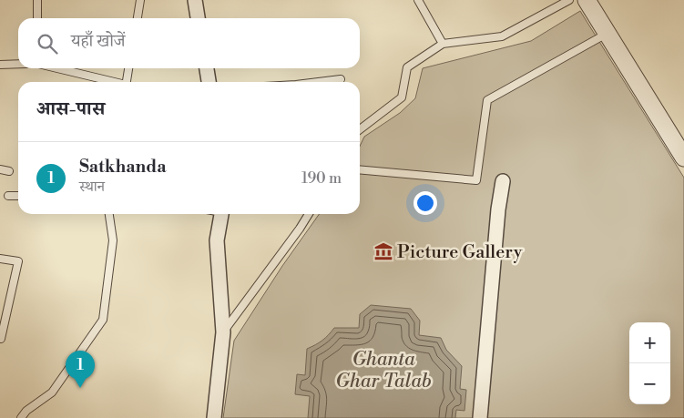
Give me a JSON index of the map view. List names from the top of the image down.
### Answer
{
  "water": ["Ghanta Ghar Talab"],
  "places": {
    "museum": ["Picture Gallery"]
  },
  "page": {
    "search": "यहाँ खोजें",
    "heading": "आस-पास",
    "list": [
      {
        "mark": "1",
        "name": "Satkhanda",
        "note": "स्थान",
        "value": "190 m"
      }
    ],
    "map_buttons": ["+", "−"],
    "pins": "1"
  }
}
